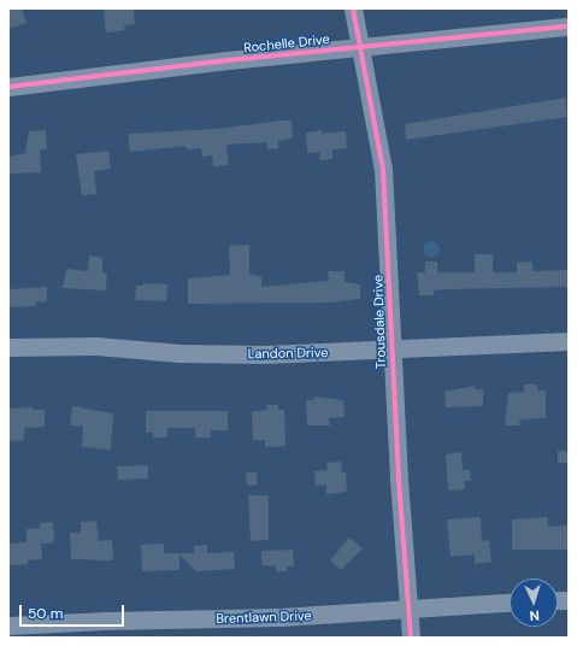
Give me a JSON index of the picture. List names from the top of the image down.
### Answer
{
  "streets": {
    "street": [
      "Rochelle Drive",
      "Trousdale Drive",
      "Landon Drive",
      "Brentlawn Drive"
    ]
  },
  "crossings": [
    ["Rochelle Drive", "Trousdale Drive"],
    ["Trousdale Drive", "Landon Drive"],
    ["Trousdale Drive", "Brentlawn Drive"]
  ],
  "scale_bar": "50 m",
  "north": "bottom"
}
